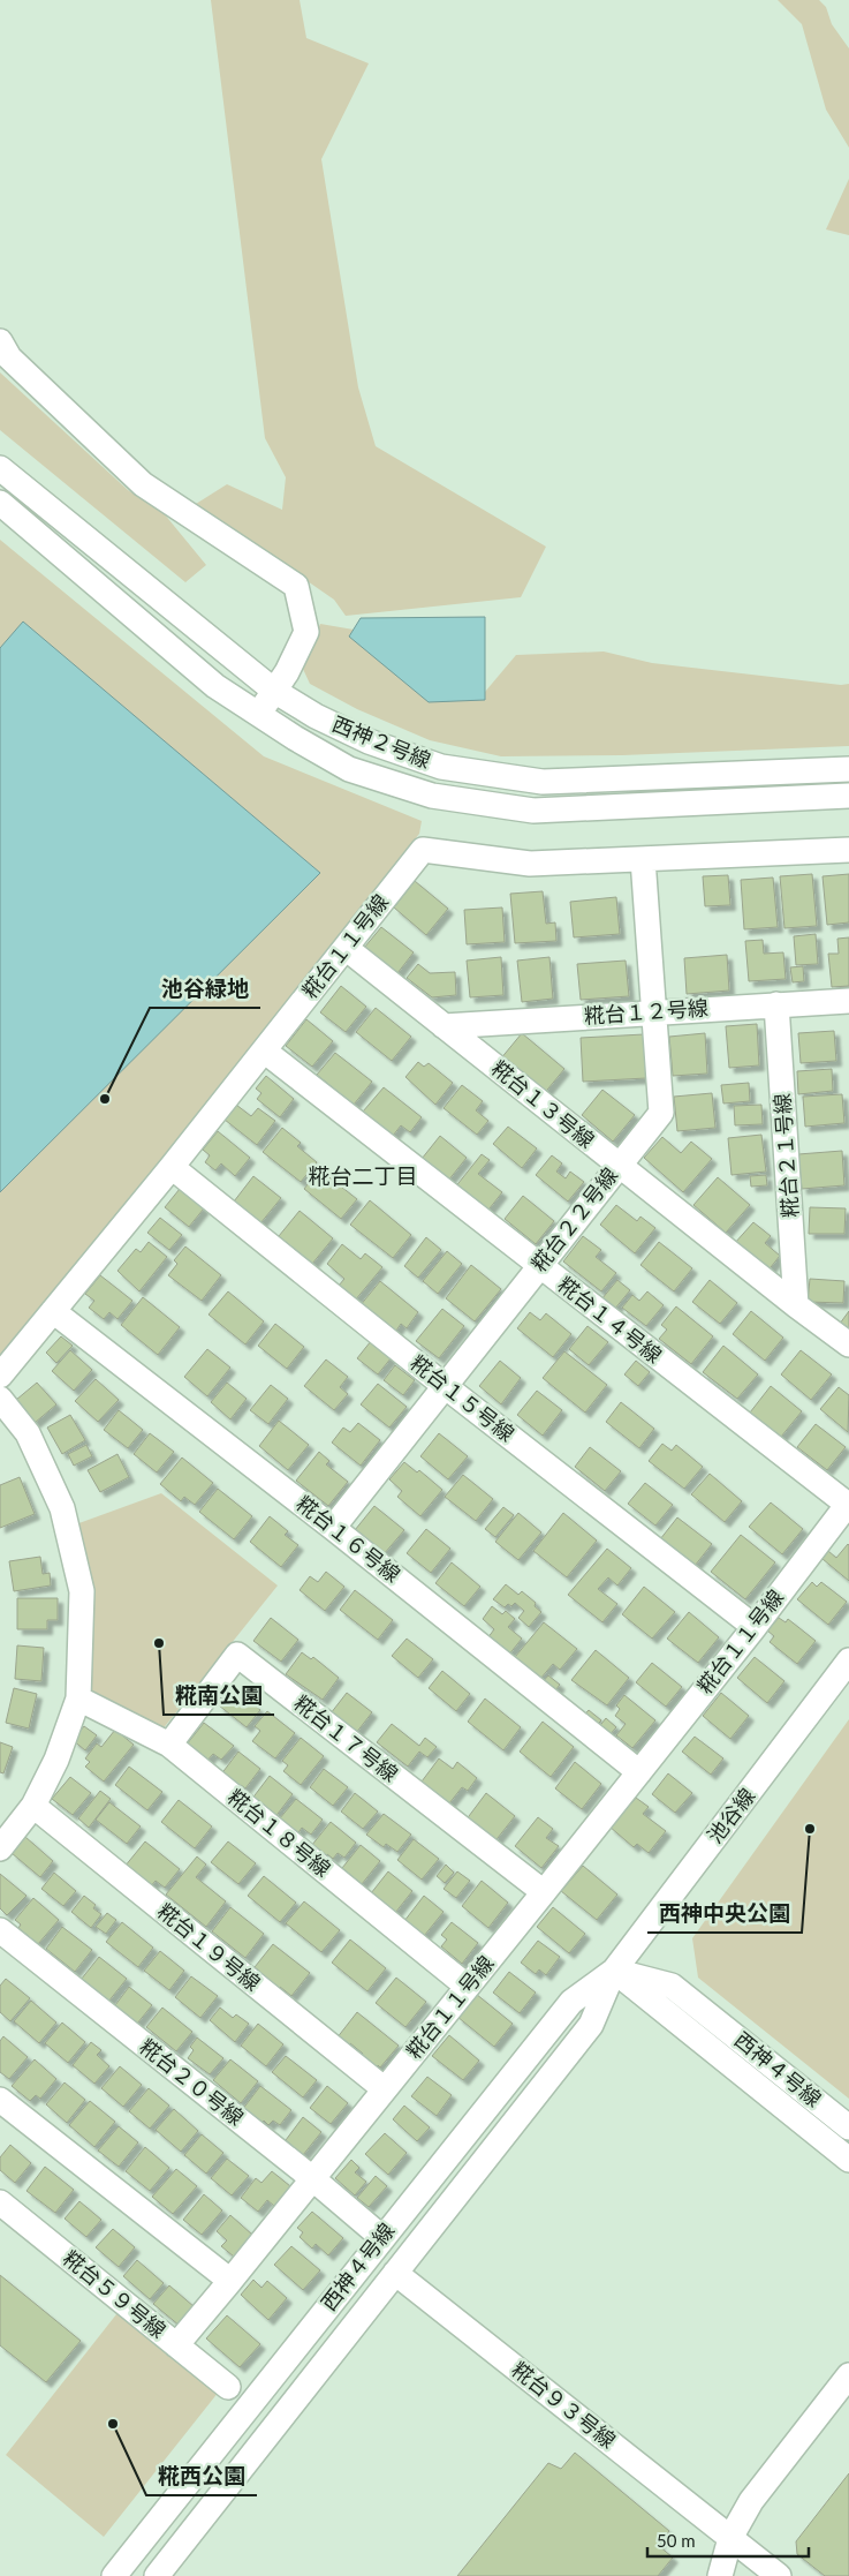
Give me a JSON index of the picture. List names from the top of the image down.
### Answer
{
  "streets": {
    "street": [
      "西神２号線",
      "糀台１１号線",
      "糀台１２号線",
      "糀台１３号線",
      "糀台２１号線",
      "糀台２２号線",
      "糀台１４号線",
      "糀台１５号線",
      "糀台１６号線",
      "糀台１７号線",
      "池谷線",
      "糀台１８号線",
      "糀台１９号線",
      "西神４号線",
      "糀台２０号線",
      "糀台５９号線",
      "糀台９３号線"
    ]
  },
  "crossings": [
    ["糀台１１号線", "糀台１３号線"],
    ["糀台１１号線", "糀台２２号線"],
    ["糀台１１号線", "糀台１４号線"],
    ["糀台１１号線", "糀台１５号線"],
    ["糀台１１号線", "糀台１６号線"],
    ["糀台１１号線", "糀台１７号線"],
    ["糀台１１号線", "糀台１８号線"],
    ["糀台１１号線", "糀台１９号線"],
    ["糀台１１号線", "糀台２０号線"],
    ["糀台１１号線", "糀台５９号線"],
    ["糀台１２号線", "糀台１３号線"],
    ["糀台１２号線", "糀台２１号線"],
    ["糀台１２号線", "糀台２２号線"],
    ["糀台１３号線", "糀台２１号線"],
    ["糀台１３号線", "糀台２２号線"],
    ["糀台２２号線", "糀台１４号線"],
    ["糀台２２号線", "糀台１５号線"],
    ["糀台２２号線", "糀台１６号線"],
    ["糀台１７号線", "糀台１８号線"],
    ["池谷線", "西神４号線"],
    ["西神４号線", "糀台２０号線"],
    ["西神４号線", "糀台９３号線"]
  ],
  "districts": ["糀台二丁目"],
  "places": [
    "池谷緑地",
    "糀南公園",
    "西神中央公園",
    "糀西公園"
  ],
  "scale_bar": "50 m"
}
